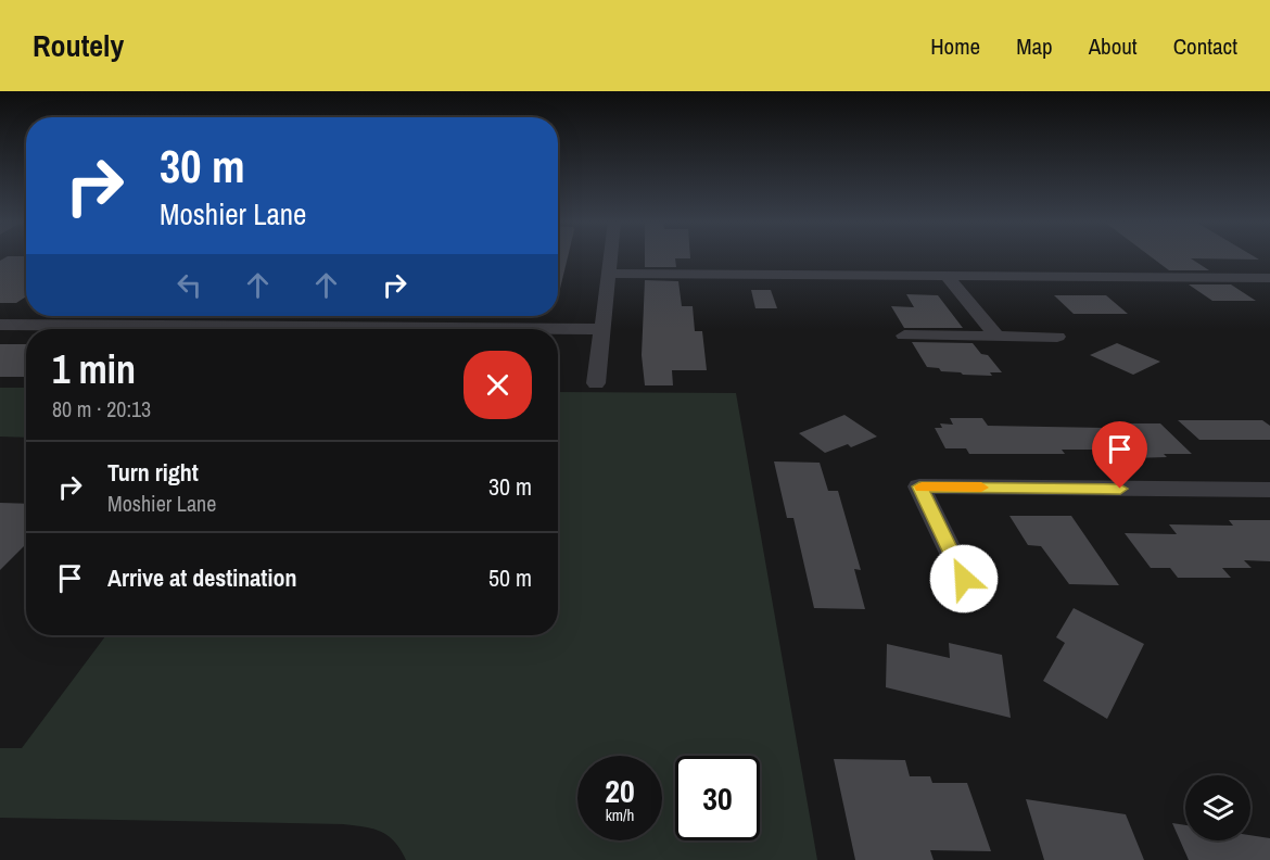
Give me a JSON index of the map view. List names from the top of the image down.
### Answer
{
  "page": {
    "header": "Routely",
    "nav": [
      "Home",
      "Map",
      "About",
      "Contact"
    ],
    "turn": ["30 m", "Moshier Lane"],
    "heading": ["1 min", "80 m · 20:13"],
    "list": [
      {
        "name": "Turn right",
        "note": "Moshier Lane",
        "value": "30 m"
      },
      {
        "name": "Arrive at destination",
        "value": "50 m"
      }
    ],
    "speed": "20 km/h",
    "limit": "30"
  }
}
